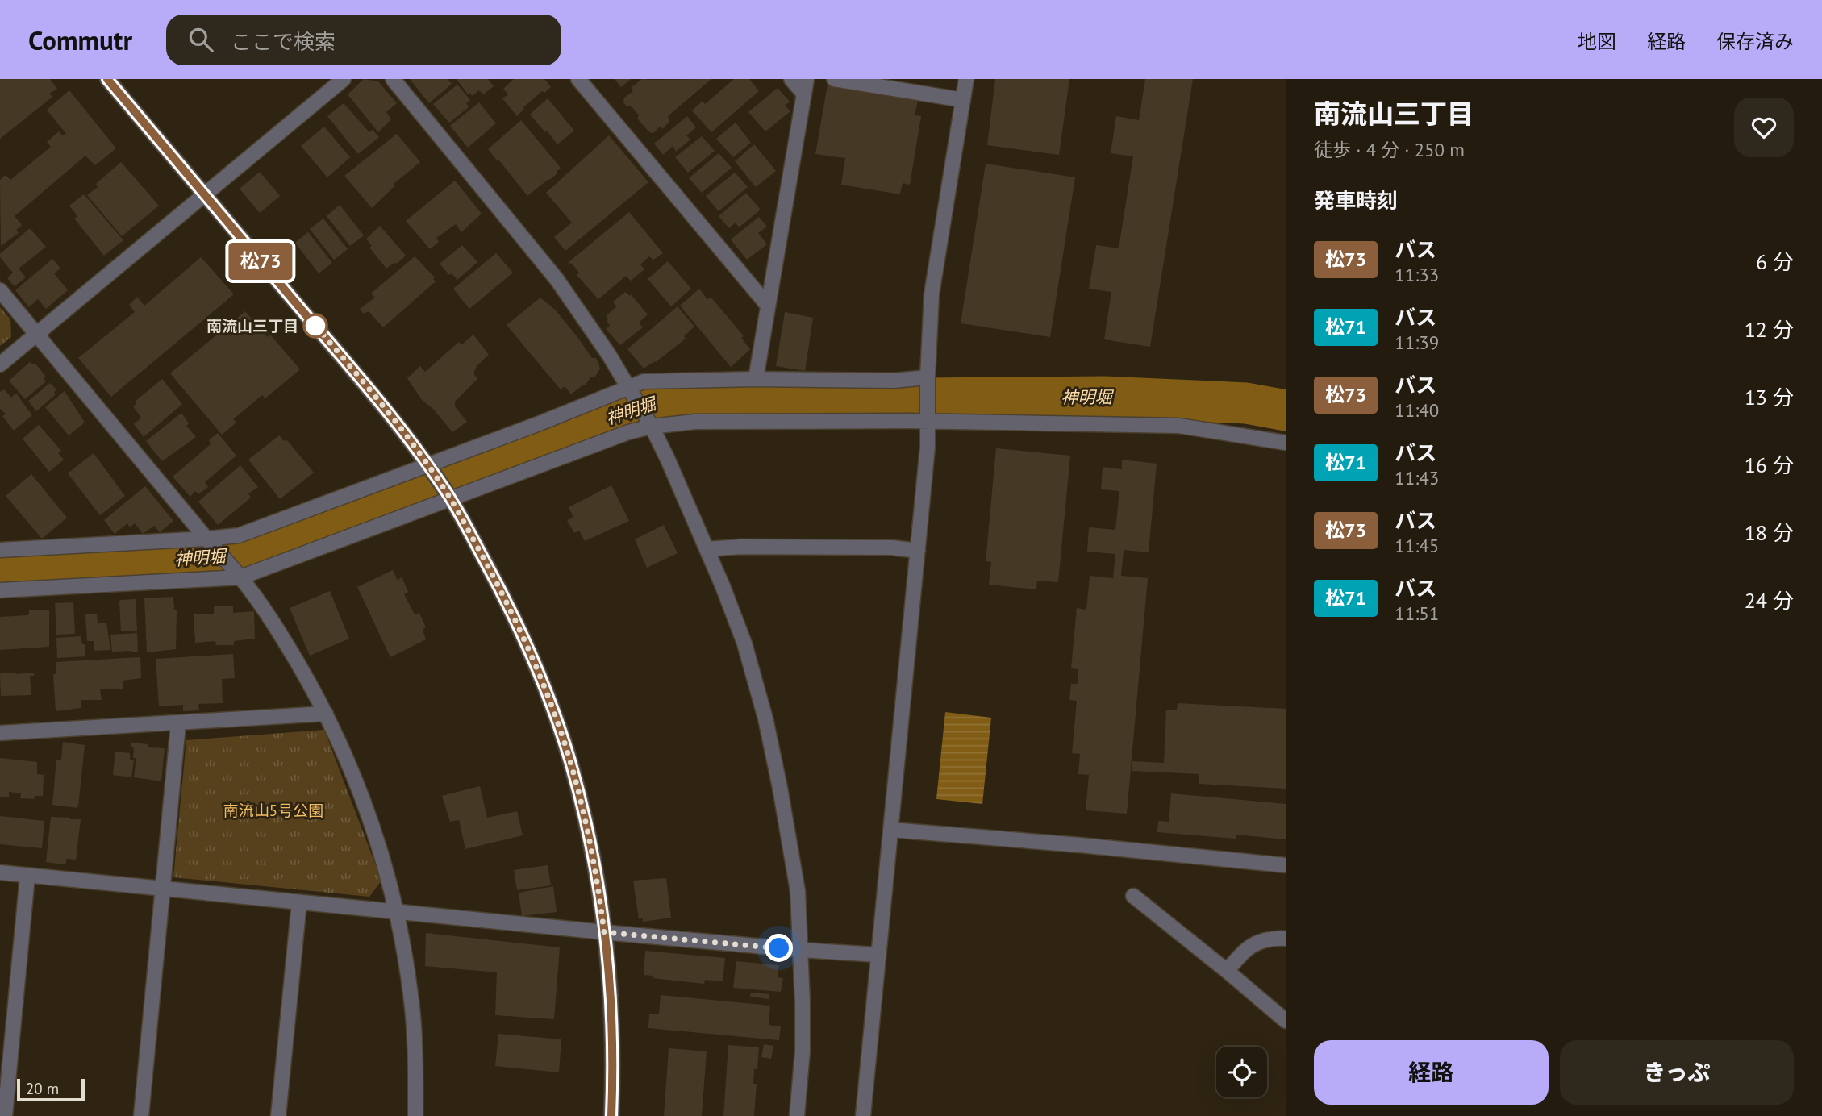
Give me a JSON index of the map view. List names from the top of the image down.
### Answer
{
  "water": ["神明堀"],
  "parks": ["南流山5号公園"],
  "places": ["南流山三丁目"],
  "lines": ["bus line 松73"],
  "scale_bar": "20 m",
  "page": {
    "header": "Commutr",
    "search": "ここで検索",
    "nav": ["地図", "経路", "保存済み"],
    "on_map": "松73",
    "heading": [
      ["南流山三丁目", "徒歩 · 4 分 · 250 m"],
      "発車時刻"
    ],
    "list": [
      {
        "mark": "松73",
        "name": "バス",
        "note": "11:33",
        "value": "6 分"
      },
      {
        "mark": "松71",
        "name": "バス",
        "note": "11:39",
        "value": "12 分"
      },
      {
        "mark": "松73",
        "name": "バス",
        "note": "11:40",
        "value": "13 分"
      },
      {
        "mark": "松71",
        "name": "バス",
        "note": "11:43",
        "value": "16 分"
      },
      {
        "mark": "松73",
        "name": "バス",
        "note": "11:45",
        "value": "18 分"
      },
      {
        "mark": "松71",
        "name": "バス",
        "note": "11:51",
        "value": "24 分"
      }
    ],
    "buttons": ["経路", "きっぷ"],
    "scale": "20 m"
  }
}
